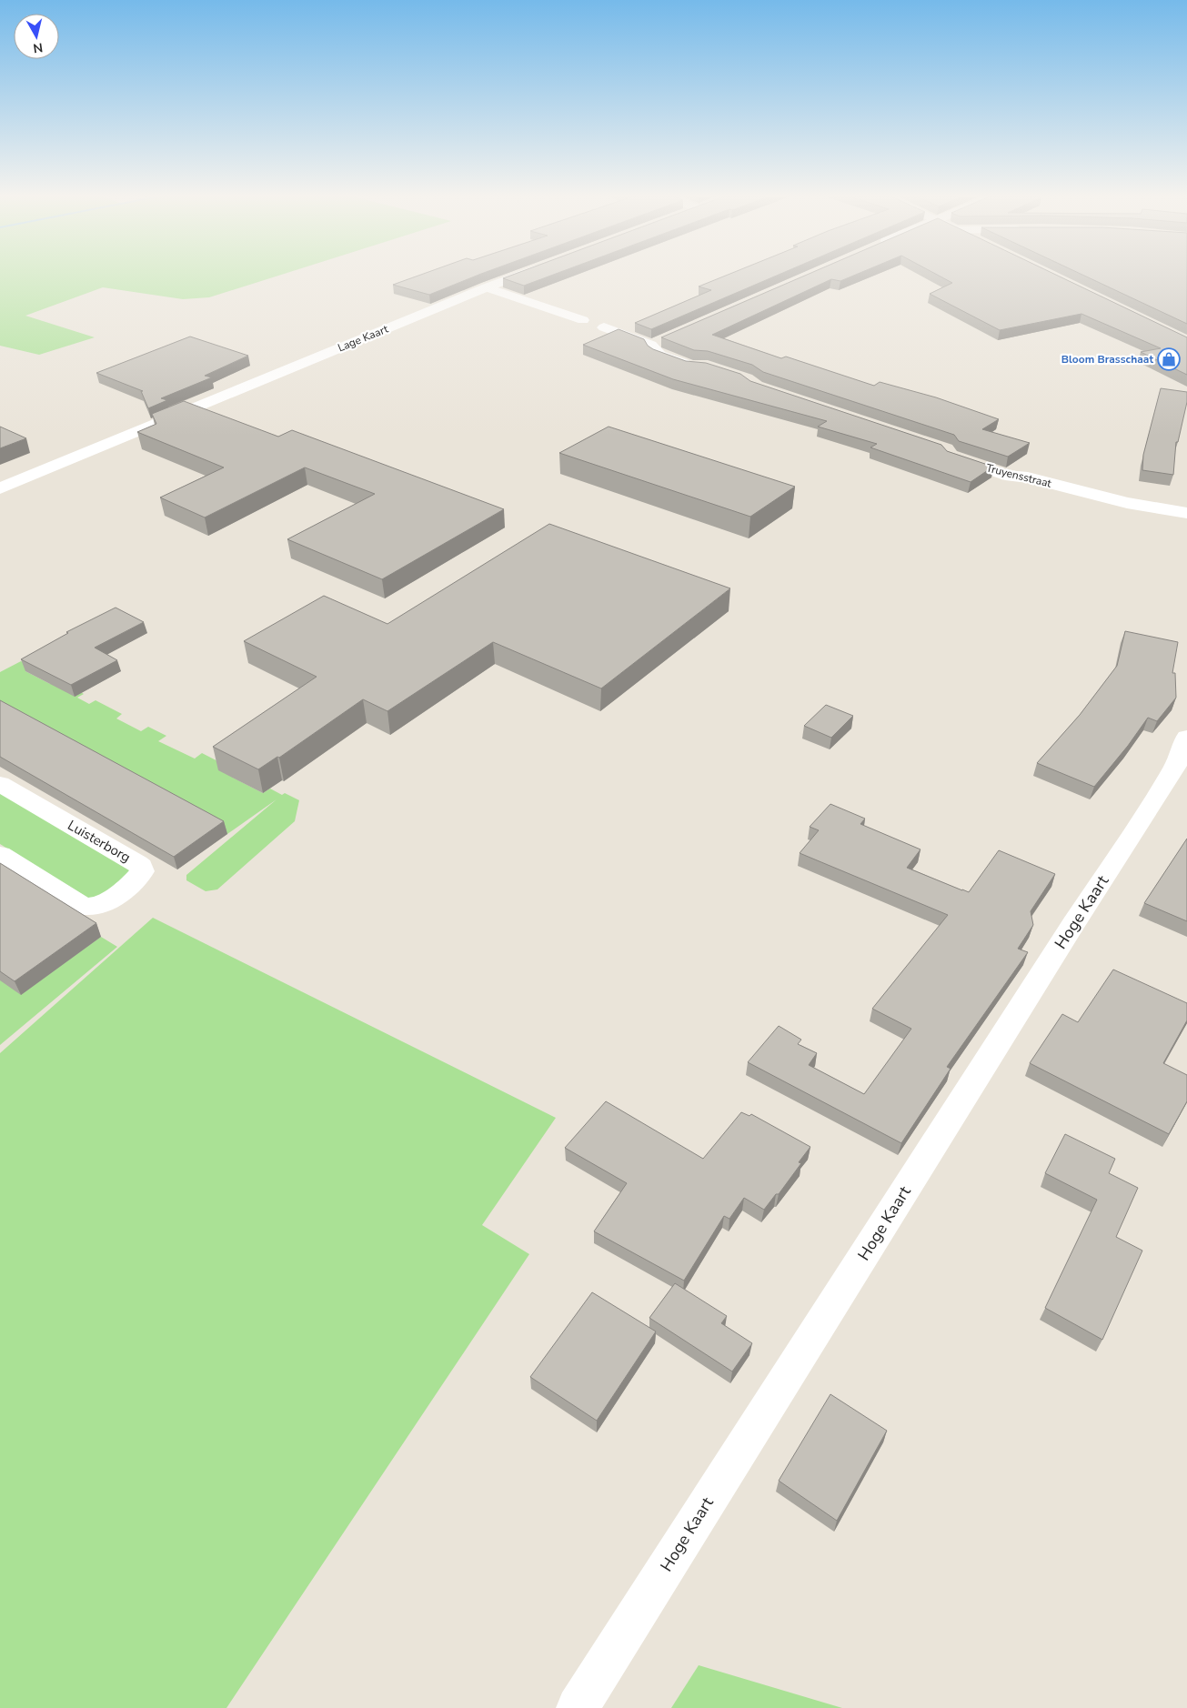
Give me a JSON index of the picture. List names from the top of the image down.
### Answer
{
  "streets": {
    "street": [
      "Lage Kaart",
      "Truyensstraat",
      "Luisterborg",
      "Hoge Kaart"
    ]
  },
  "places": {
    "shop": ["Bloom Brasschaat"]
  },
  "north": "bottom"
}
